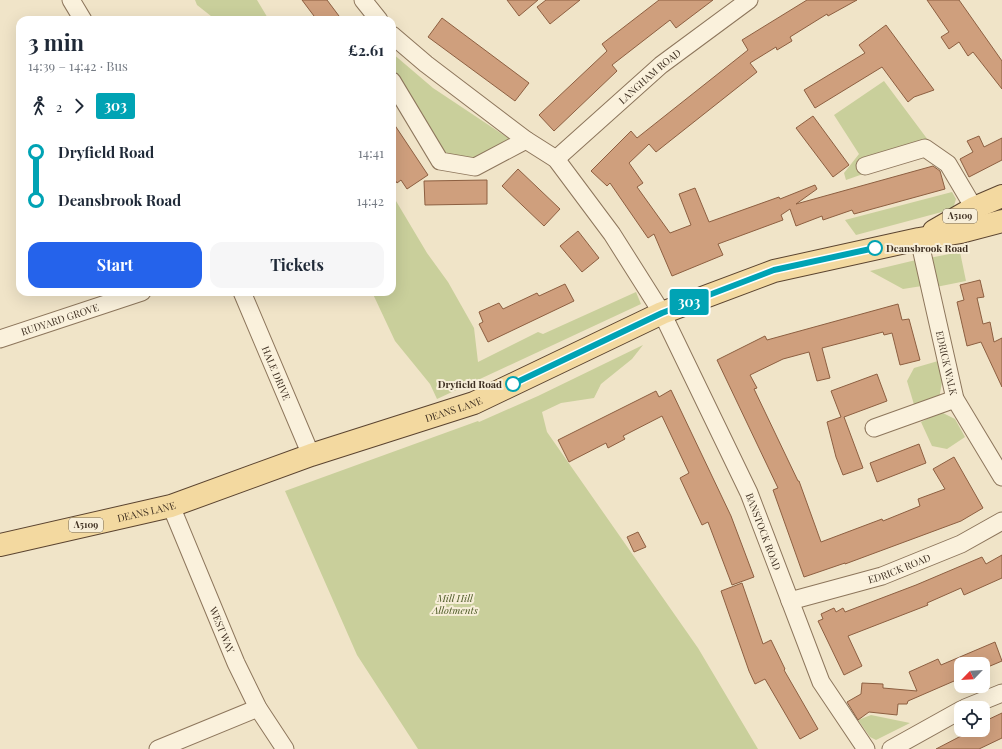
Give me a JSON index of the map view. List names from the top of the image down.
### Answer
{
  "streets": {
    "main road": ["A5109", "DEANS LANE"],
    "street": [
      "LANGHAM ROAD",
      "RUDYARD GROVE",
      "EDRICK WALK",
      "HALE DRIVE",
      "BANSTOCK ROAD",
      "EDRICK ROAD",
      "WEST WAY"
    ]
  },
  "crossings": [
    ["EDRICK WALK", "DEANS LANE"],
    ["HALE DRIVE", "DEANS LANE"],
    ["DEANS LANE", "BANSTOCK ROAD"],
    ["DEANS LANE", "WEST WAY"],
    ["BANSTOCK ROAD", "EDRICK ROAD"]
  ],
  "parks": ["Mill Hill Allotments"],
  "places": ["Deansbrook Road", "Dryfield Road"],
  "lines": ["bus line 303"],
  "north": "bottom left",
  "page": {
    "on_map": "303",
    "heading": ["3 min", "14:39 – 14:42 · Bus", "£2.61"],
    "legs": ["2", "303"],
    "list": [
      {
        "name": "Dryfield Road",
        "value": "14:41"
      },
      {
        "name": "Deansbrook Road",
        "value": "14:42"
      }
    ],
    "buttons": ["Start", "Tickets"]
  }
}
